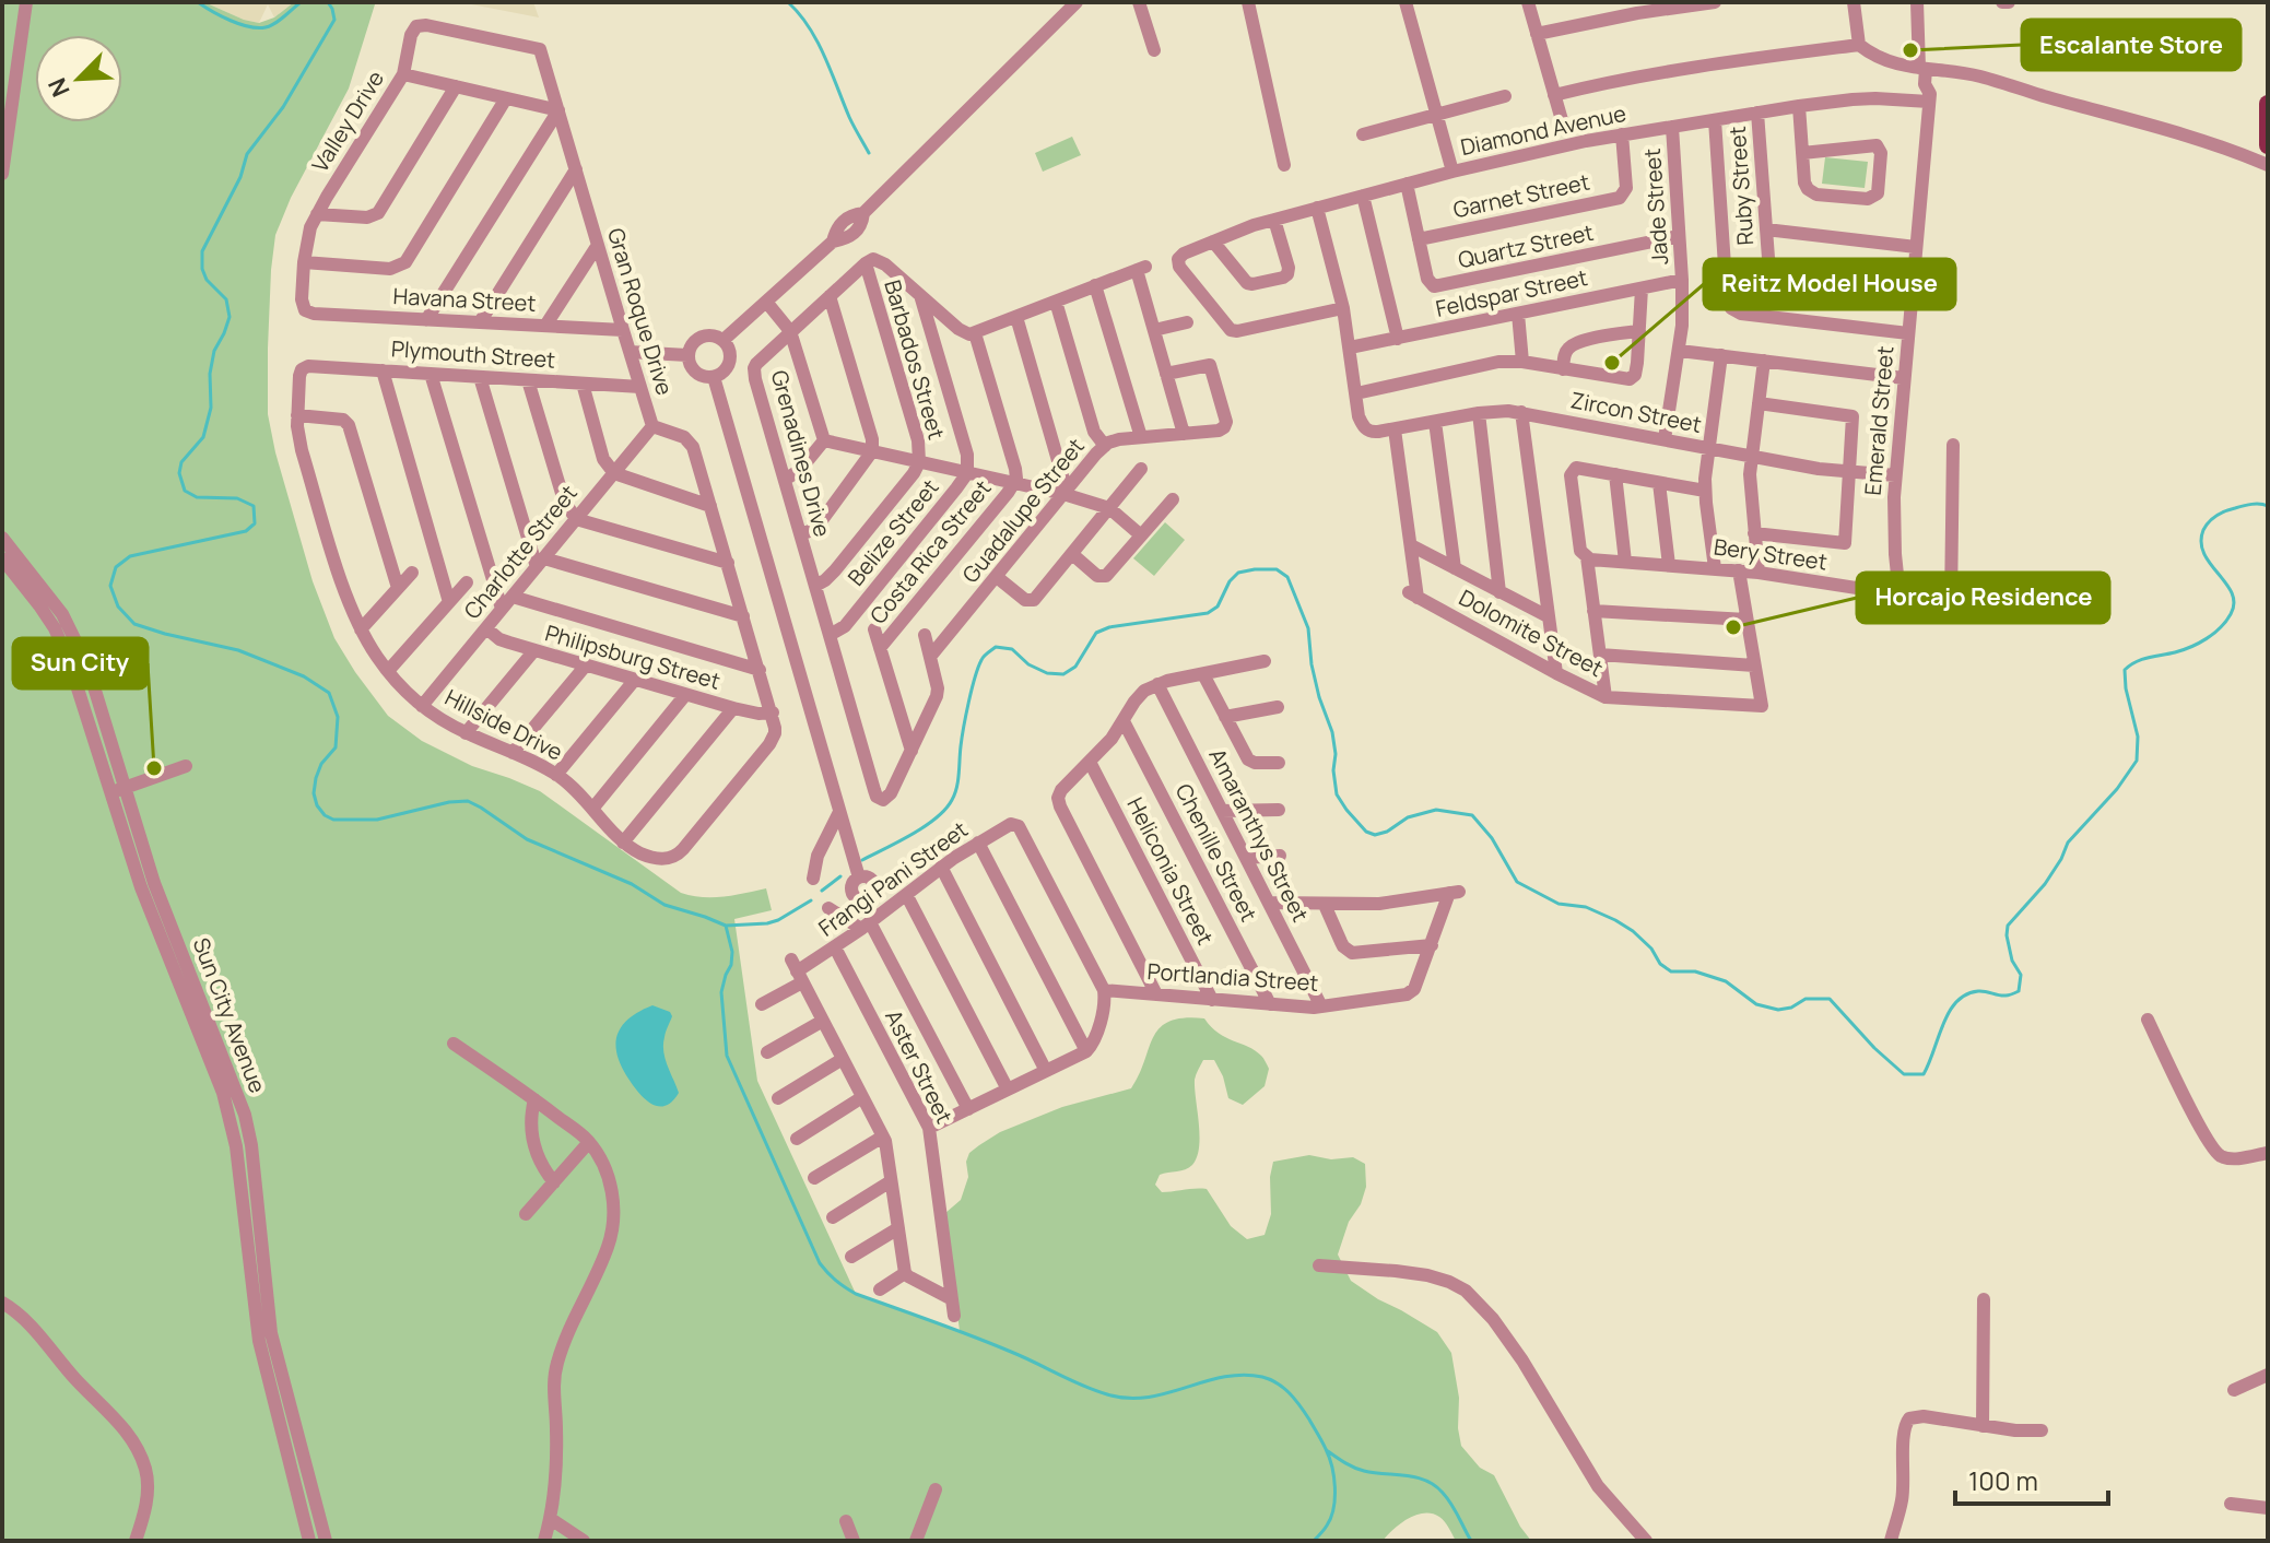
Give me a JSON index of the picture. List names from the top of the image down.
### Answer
{
  "streets": {
    "street": [
      "Valley Drive",
      "Diamond Avenue",
      "Ruby Street",
      "Garnet Street",
      "Jade Street",
      "Quartz Street",
      "Feldspar Street",
      "Havana Street",
      "Gran Roque Drive",
      "Plymouth Street",
      "Barbados Street",
      "Zircon Street",
      "Emerald Street",
      "Grenadines Drive",
      "Guadalupe Street",
      "Belize Street",
      "Charlotte Street",
      "Costa Rica Street",
      "Bery Street",
      "Dolomite Street",
      "Philipsburg Street",
      "Hillside Drive",
      "Amaranthys Street",
      "Chenille Street",
      "Heliconia Street",
      "Frangi Pani Street",
      "Portlandia Street",
      "Sun City Avenue",
      "Aster Street"
    ]
  },
  "crossings": [
    ["Valley Drive", "Havana Street"],
    ["Valley Drive", "Gran Roque Drive"],
    ["Diamond Avenue", "Ruby Street"],
    ["Diamond Avenue", "Garnet Street"],
    ["Diamond Avenue", "Jade Street"],
    ["Diamond Avenue", "Quartz Street"],
    ["Diamond Avenue", "Emerald Street"],
    ["Ruby Street", "Emerald Street"],
    ["Garnet Street", "Quartz Street"],
    ["Jade Street", "Quartz Street"],
    ["Jade Street", "Feldspar Street"],
    ["Jade Street", "Zircon Street"],
    ["Havana Street", "Gran Roque Drive"],
    ["Gran Roque Drive", "Plymouth Street"],
    ["Gran Roque Drive", "Charlotte Street"],
    ["Gran Roque Drive", "Philipsburg Street"],
    ["Gran Roque Drive", "Hillside Drive"],
    ["Plymouth Street", "Hillside Drive"],
    ["Barbados Street", "Grenadines Drive"],
    ["Zircon Street", "Emerald Street"],
    ["Emerald Street", "Bery Street"],
    ["Grenadines Drive", "Belize Street"],
    ["Grenadines Drive", "Costa Rica Street"],
    ["Charlotte Street", "Philipsburg Street"],
    ["Charlotte Street", "Hillside Drive"],
    ["Bery Street", "Dolomite Street"],
    ["Philipsburg Street", "Hillside Drive"],
    ["Amaranthys Street", "Portlandia Street"],
    ["Chenille Street", "Portlandia Street"],
    ["Heliconia Street", "Portlandia Street"],
    ["Frangi Pani Street", "Portlandia Street"],
    ["Frangi Pani Street", "Aster Street"]
  ],
  "places": [
    "Escalante Store",
    "Reitz Model House",
    "Horcajo Residence",
    "Sun City"
  ],
  "scale_bar": "100 m",
  "north": "bottom left"
}
